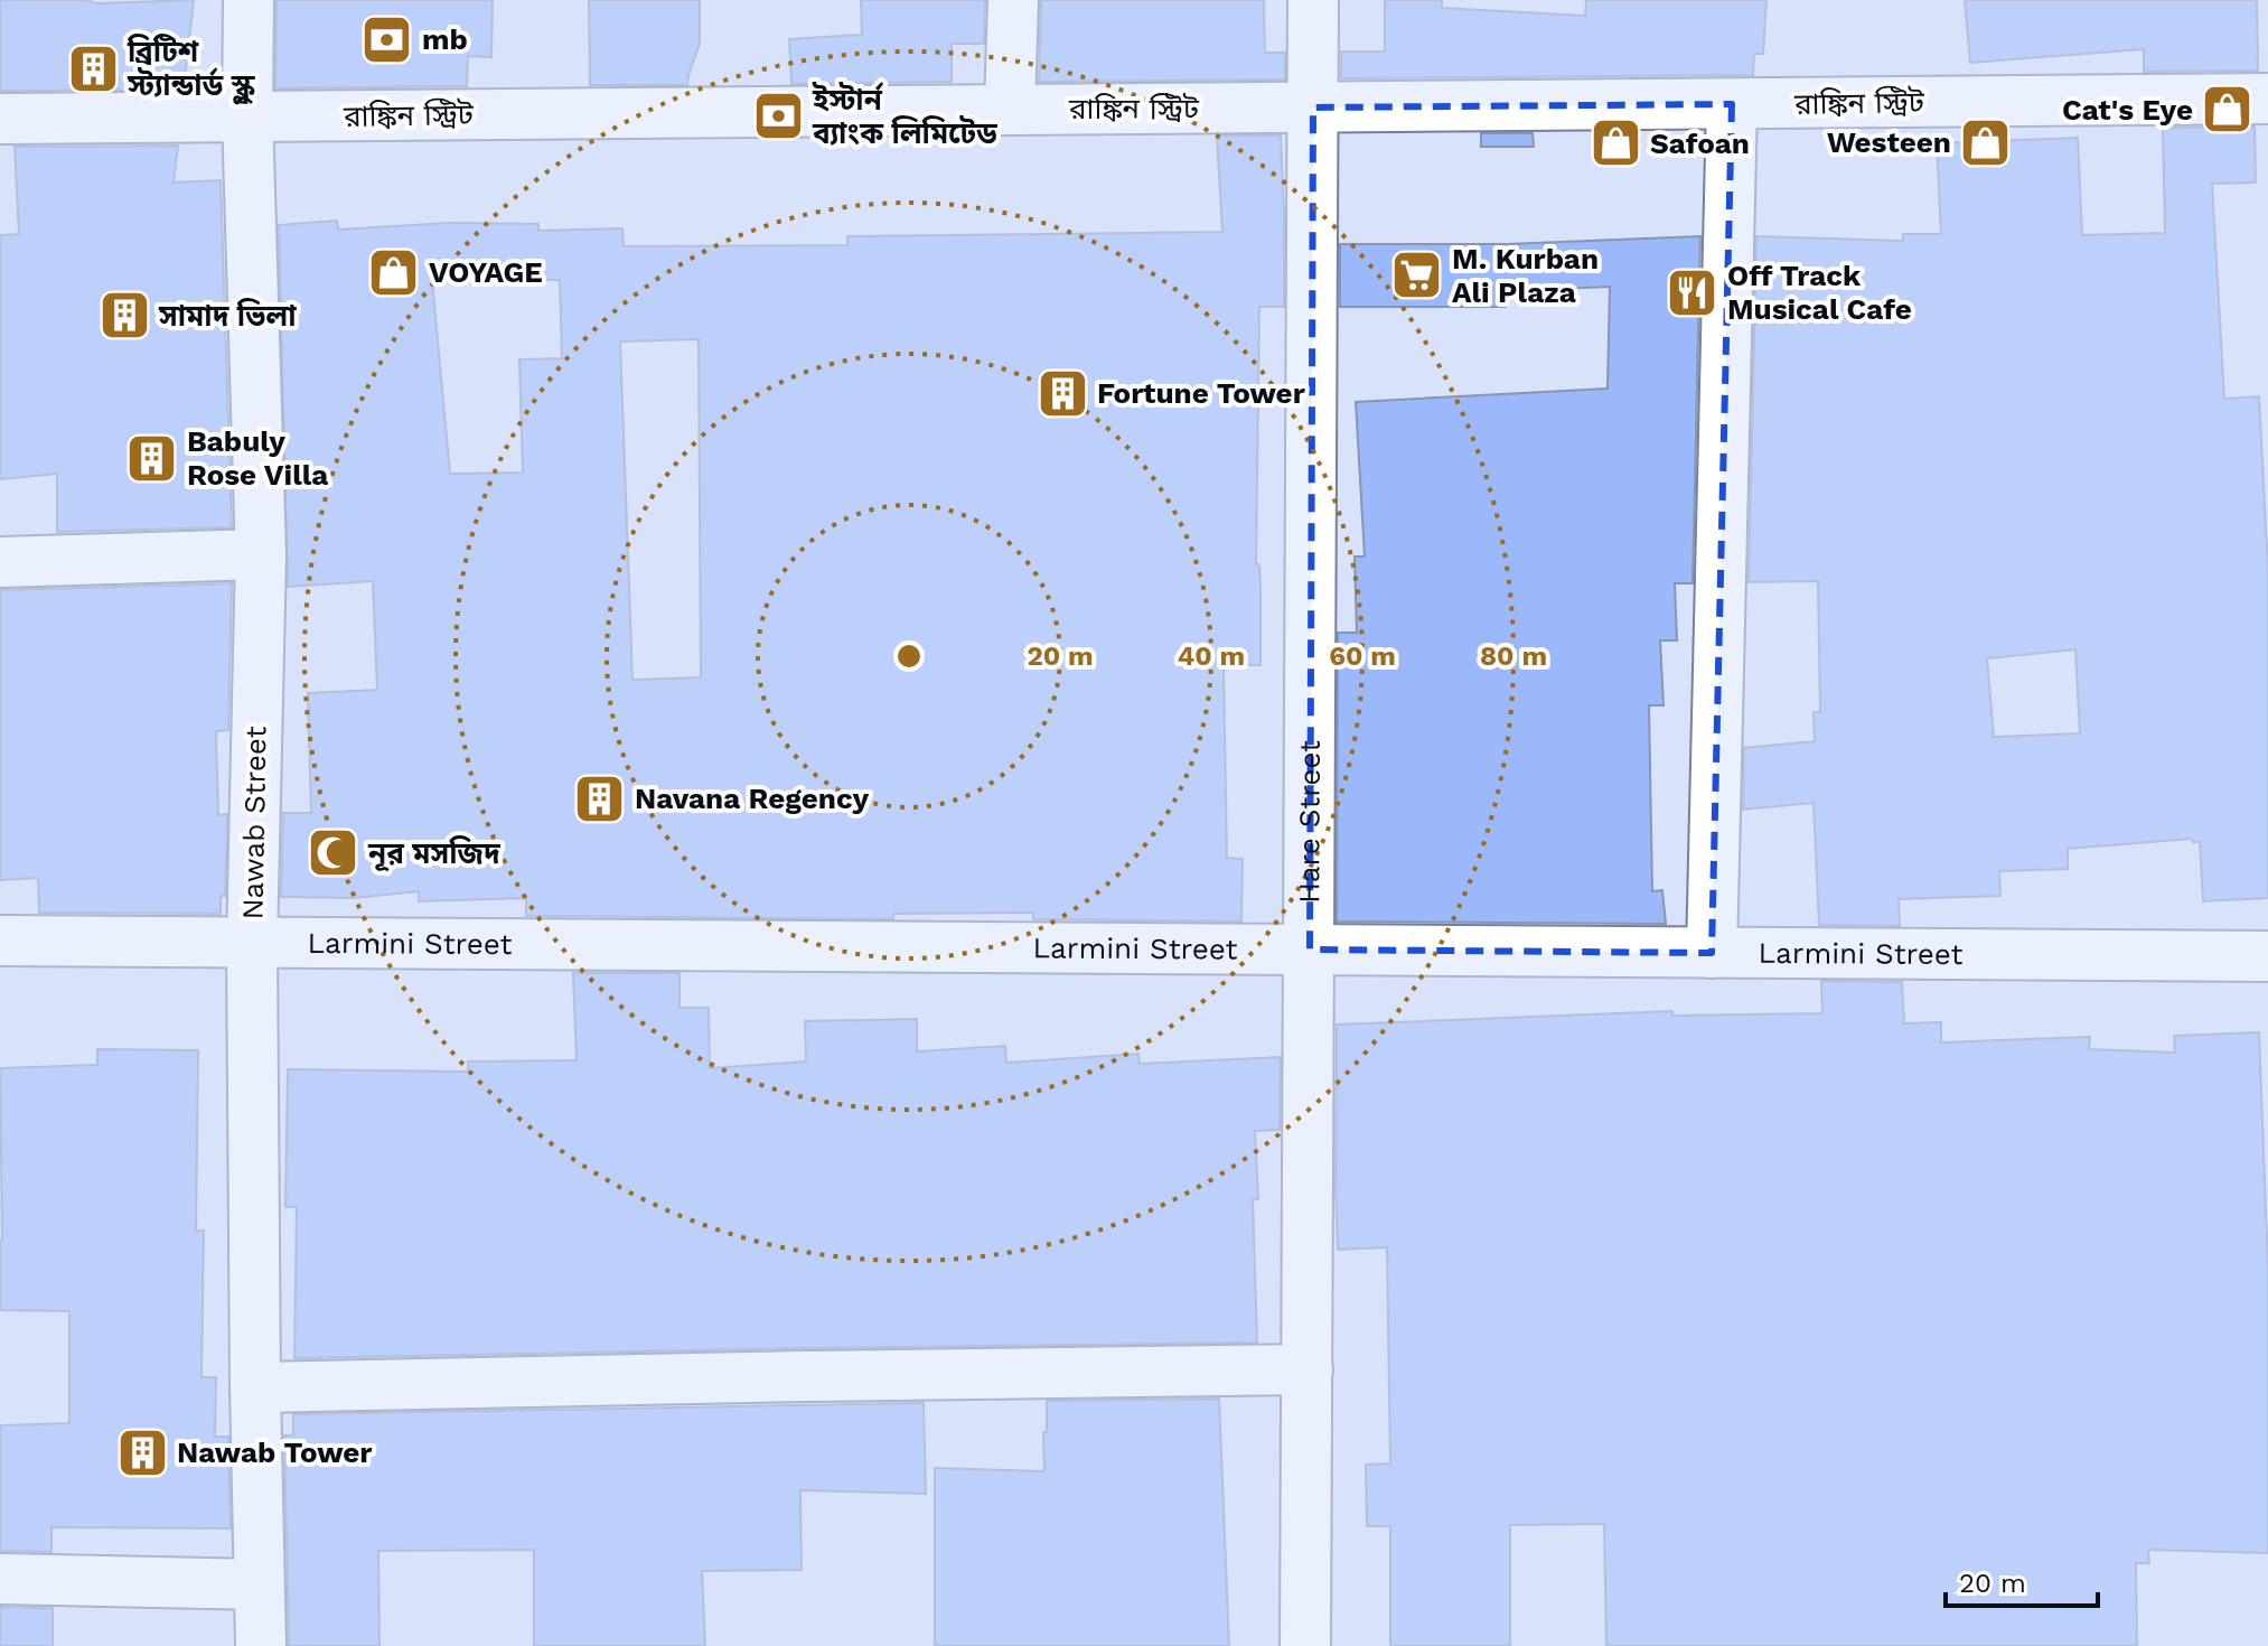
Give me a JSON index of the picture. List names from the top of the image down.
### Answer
{
  "streets": {
    "street": [
      "রাঙ্কিন স্ট্রিট",
      "Nawab Street",
      "Hare Street",
      "Larmini Street"
    ]
  },
  "crossings": [
    ["রাঙ্কিন স্ট্রিট", "Nawab Street"],
    ["রাঙ্কিন স্ট্রিট", "Hare Street"],
    ["Nawab Street", "Larmini Street"],
    ["Hare Street", "Larmini Street"]
  ],
  "places": {
    "bank": ["mb", "ইস্টার্ন ব্যাংক লিমিটেড"],
    "building": [
      "ব্রিটিশ স্ট্যান্ডার্ড স্কুল",
      "সামাদ ভিলা",
      "Fortune Tower",
      "Babuly Rose Villa",
      "Navana Regency",
      "Nawab Tower"
    ],
    "shop": [
      "Cat's Eye",
      "Westeen",
      "Safoan",
      "VOYAGE"
    ],
    "supermarket": ["M. Kurban Ali Plaza"],
    "restaurant": ["Off Track Musical Cafe"],
    "mosque": ["নূর মসজিদ"]
  },
  "scale_bar": "20 m",
  "rings": [
    "20 m",
    "40 m",
    "60 m",
    "80 m"
  ]
}
